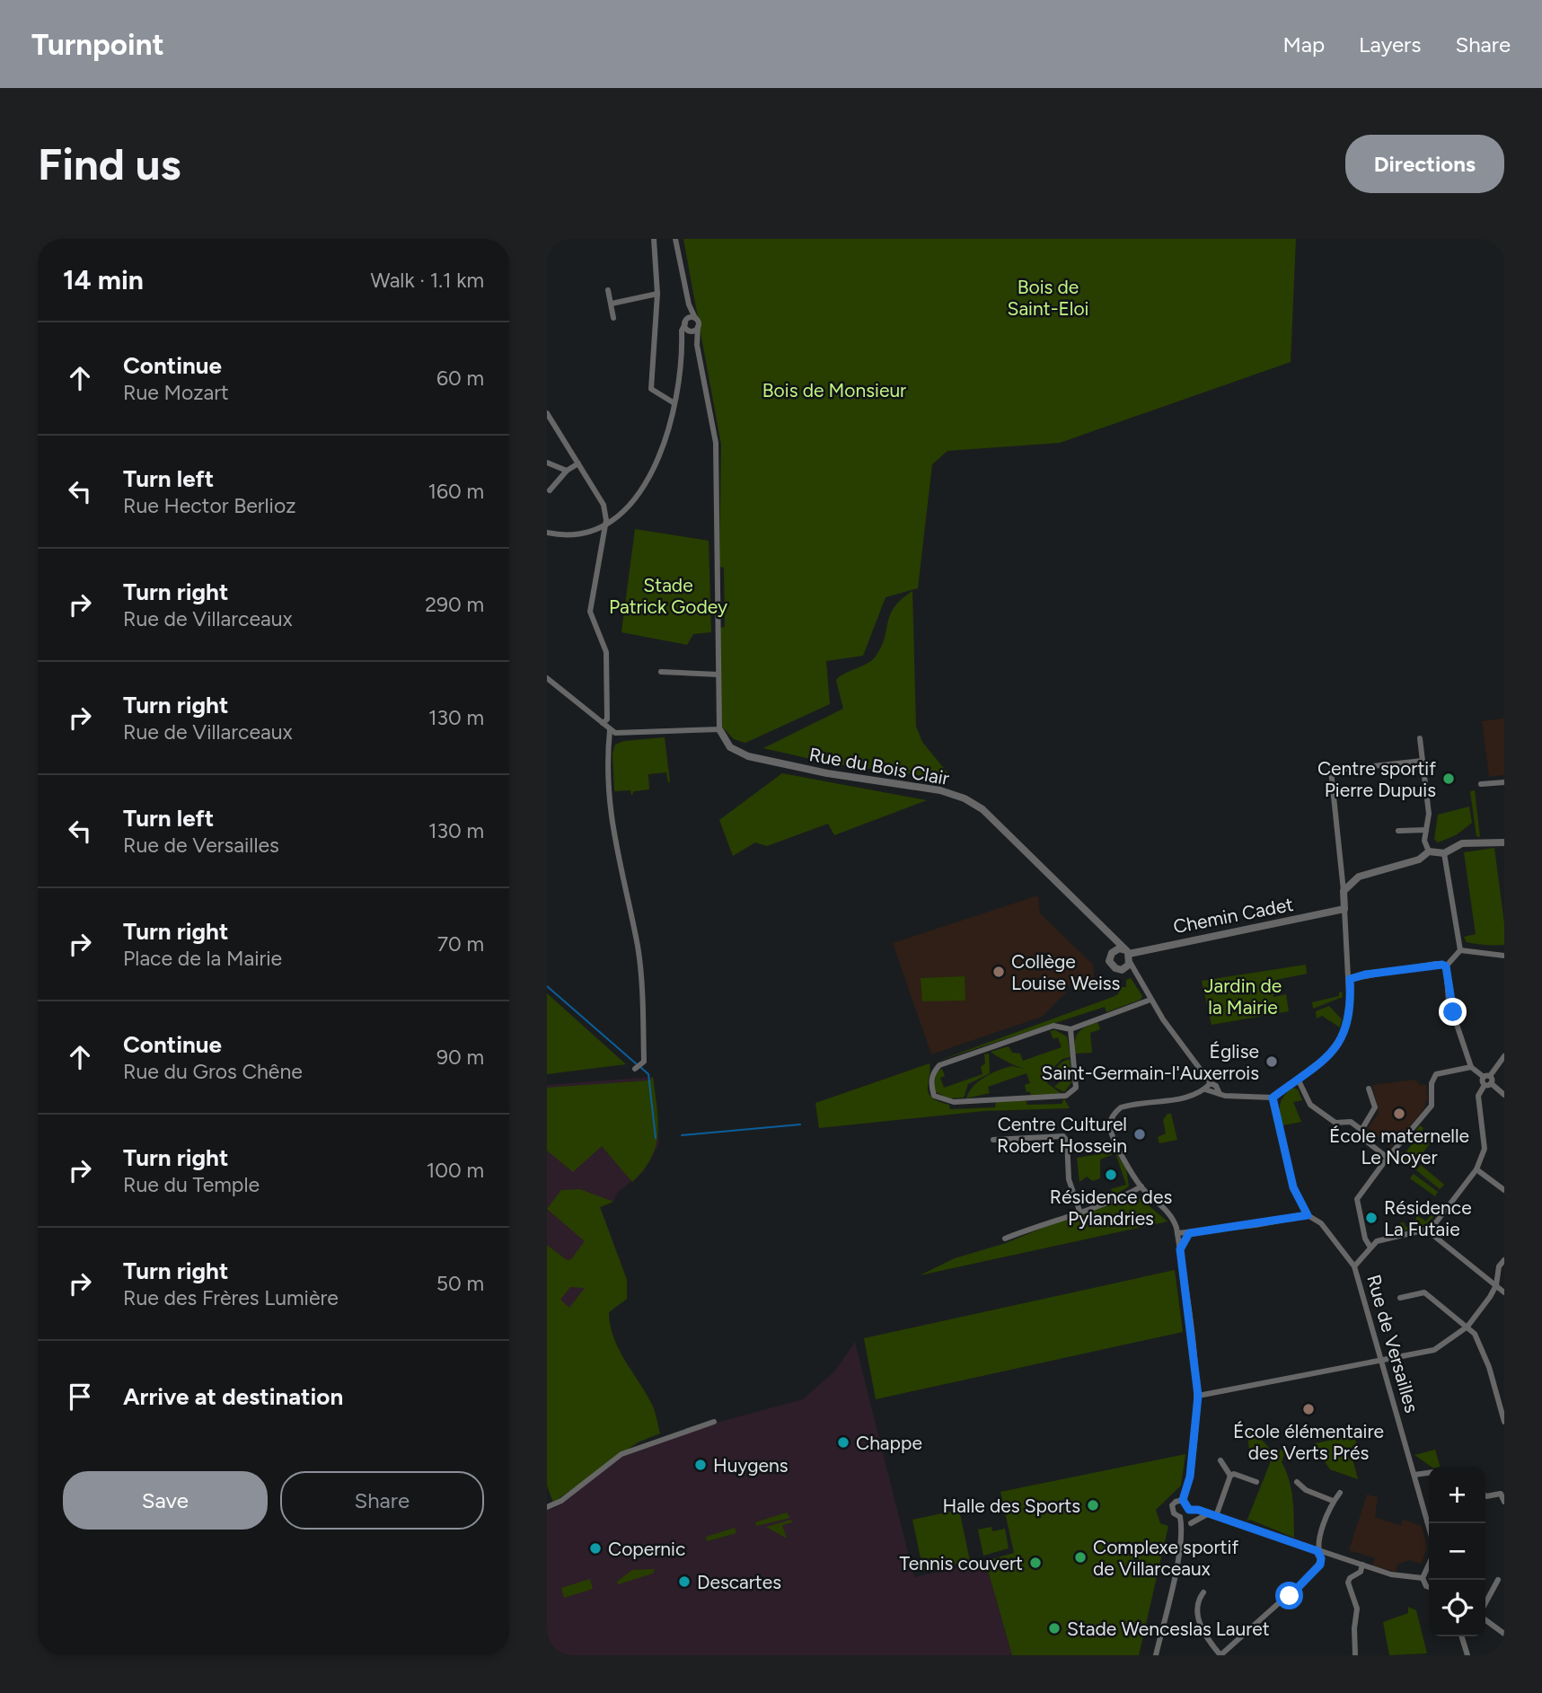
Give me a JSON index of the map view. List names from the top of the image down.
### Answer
{
  "streets": {
    "street": ["Rue du Bois Clair", "Chemin Cadet", "Rue de Versailles"]
  },
  "crossings": [
    ["Rue du Bois Clair", "Chemin Cadet"]
  ],
  "parks": [
    "Bois de Saint-Eloi",
    "Bois de Monsieur",
    "Stade Patrick Godey",
    "Jardin de la Mairie"
  ],
  "places": [
    "Centre sportif Pierre Dupuis",
    "Collège Louise Weiss",
    "Église Saint-Germain-l'Auxerrois",
    "École maternelle Le Noyer",
    "Centre Culturel Robert Hossein",
    "Résidence des Pylandries",
    "Résidence La Futaie",
    "École élémentaire des Verts Prés",
    "Chappe",
    "Huygens",
    "Halle des Sports",
    "Copernic",
    "Complexe sportif de Villarceaux",
    "Tennis couvert",
    "Descartes",
    "Stade Wenceslas Lauret"
  ],
  "page": {
    "header": "Turnpoint",
    "nav": ["Map", "Layers", "Share"],
    "buttons": [
      "Directions",
      ["Save", "Share"]
    ],
    "title": "Find us",
    "heading": ["14 min", "Walk · 1.1 km"],
    "list": [
      ["Continue", "Rue Mozart", "60 m"],
      ["Turn left", "Rue Hector Berlioz", "160 m"],
      ["Turn right", "Rue de Villarceaux", "290 m"],
      ["Turn right", "Rue de Villarceaux", "130 m"],
      ["Turn left", "Rue de Versailles", "130 m"],
      ["Turn right", "Place de la Mairie", "70 m"],
      ["Continue", "Rue du Gros Chêne", "90 m"],
      ["Turn right", "Rue du Temple", "100 m"],
      ["Turn right", "Rue des Frères Lumière", "50 m"],
      "Arrive at destination"
    ],
    "map_buttons": ["+", "−"]
  }
}
